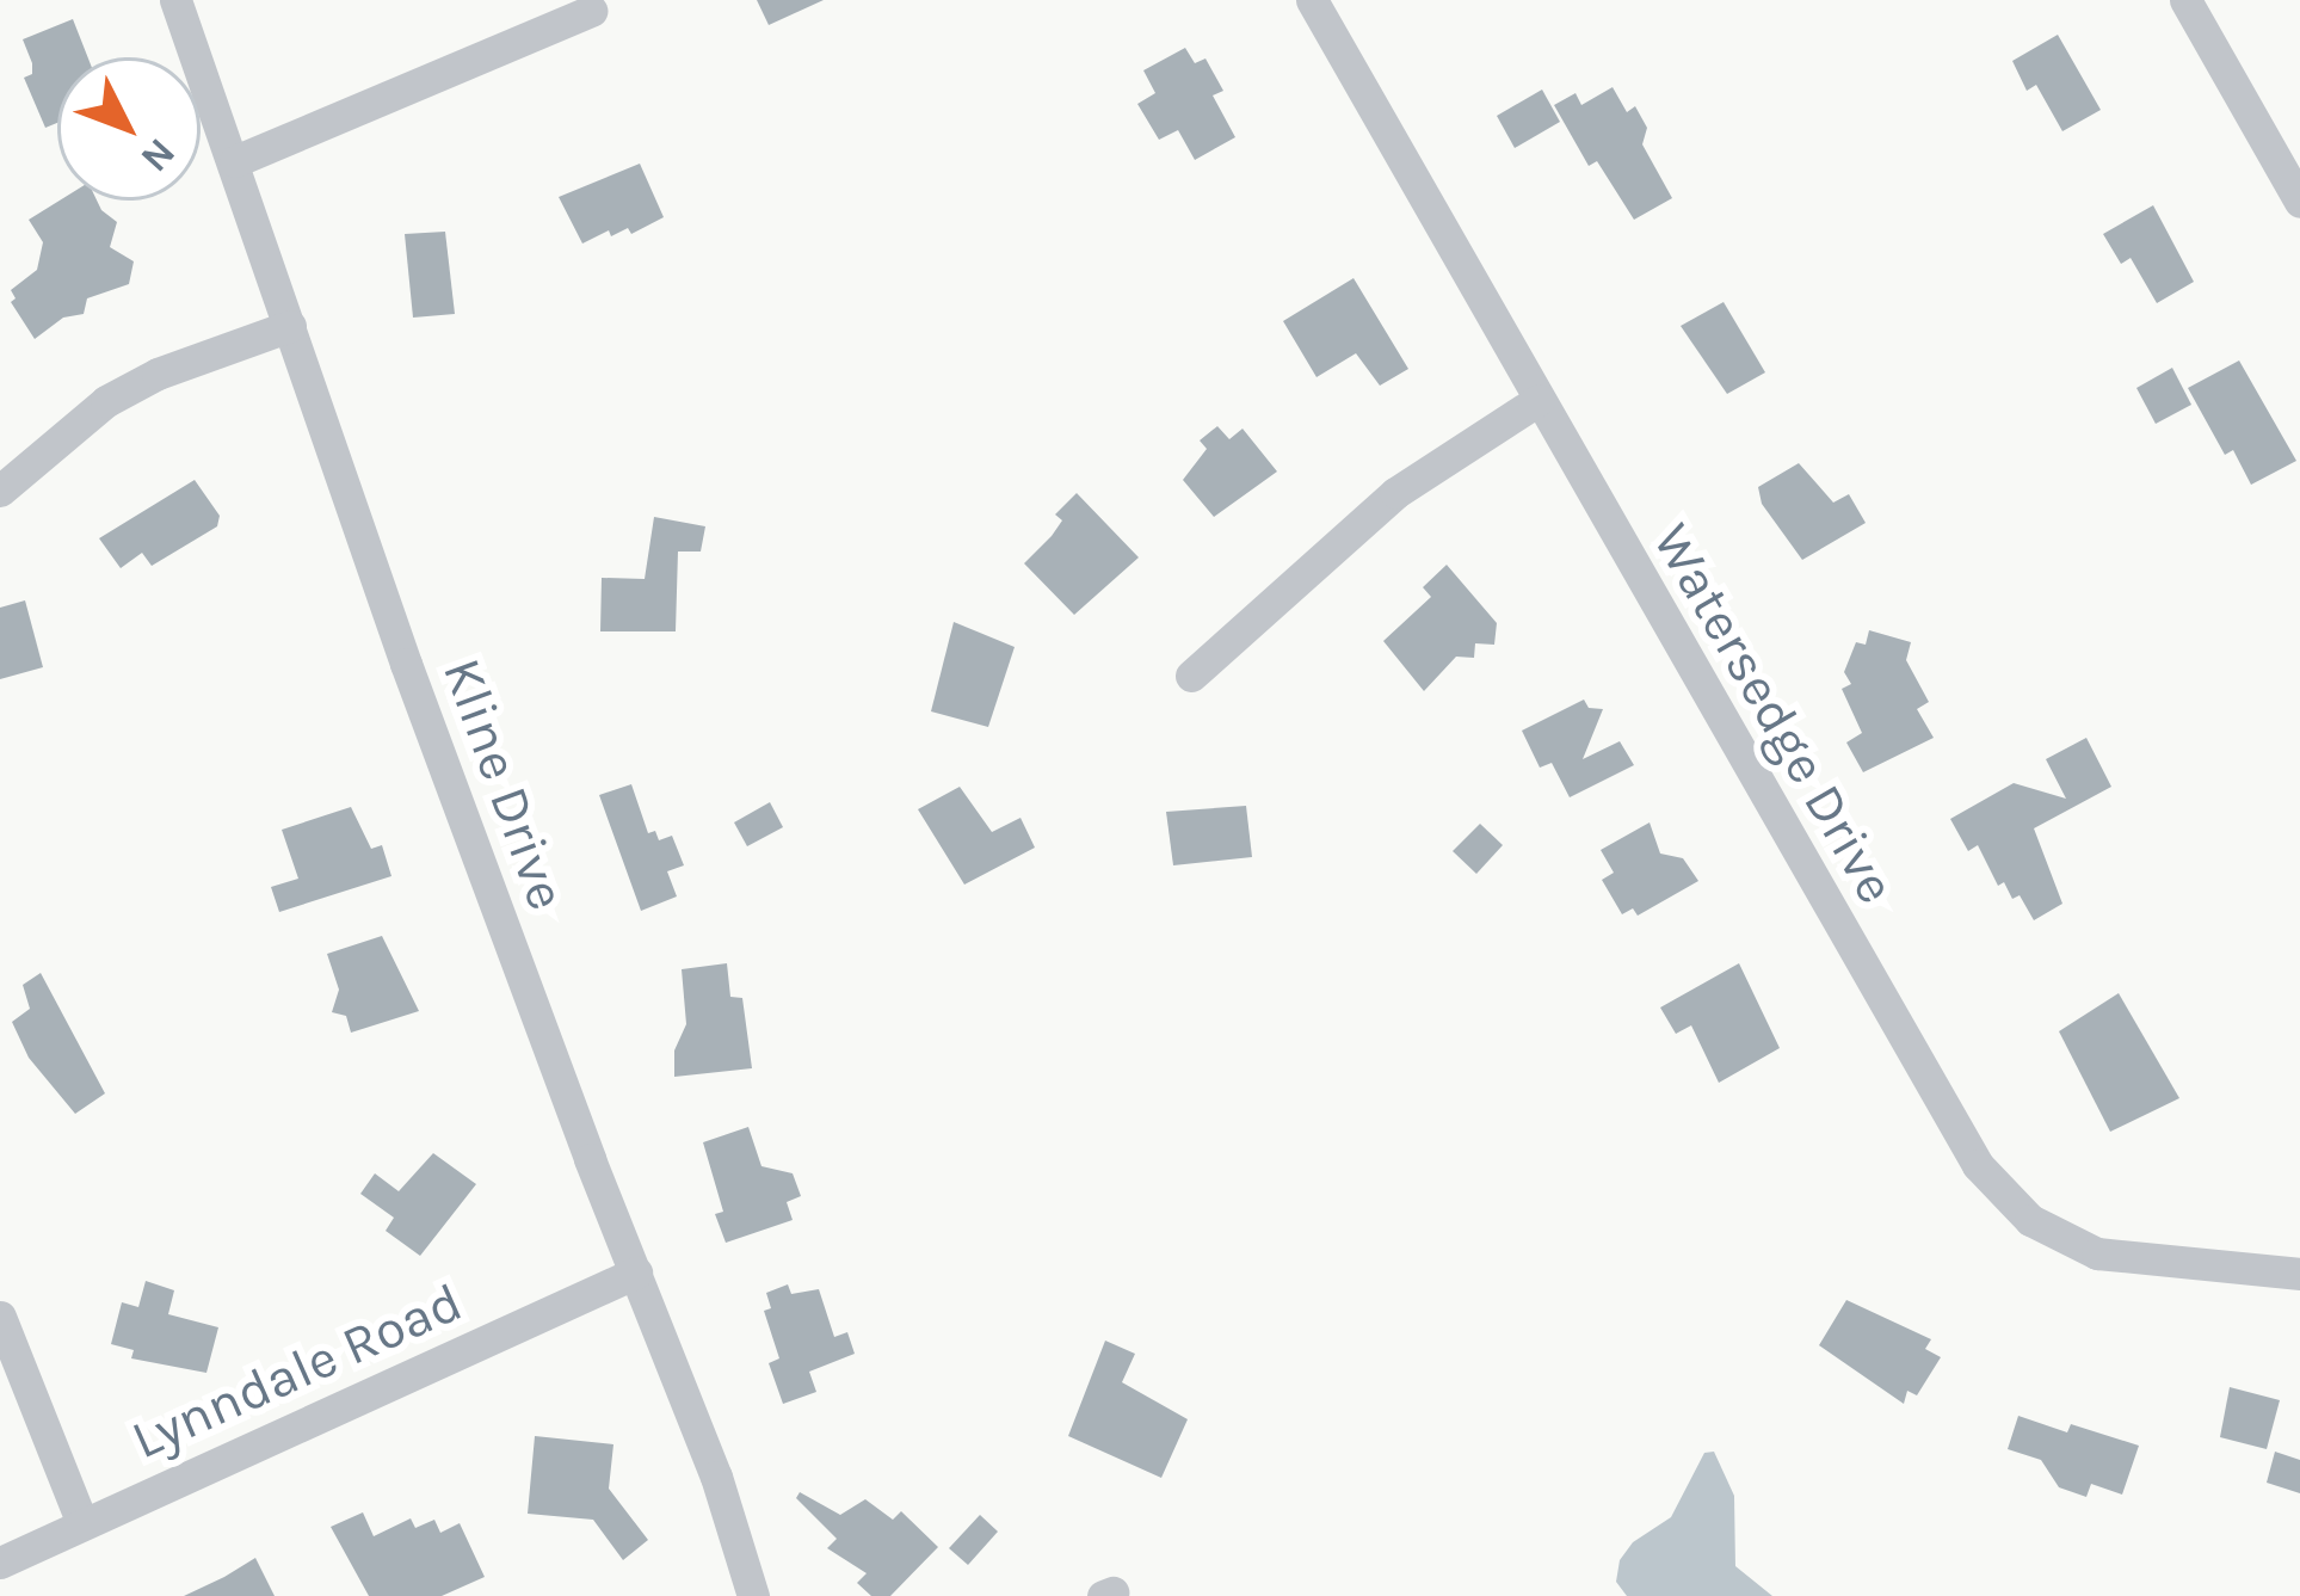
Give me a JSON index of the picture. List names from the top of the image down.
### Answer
{
  "streets": {
    "street": ["Watersedge Drive", "Kline Drive", "Lynndale Road"]
  },
  "crossings": [
    ["Kline Drive", "Lynndale Road"]
  ],
  "north": "bottom right"
}
